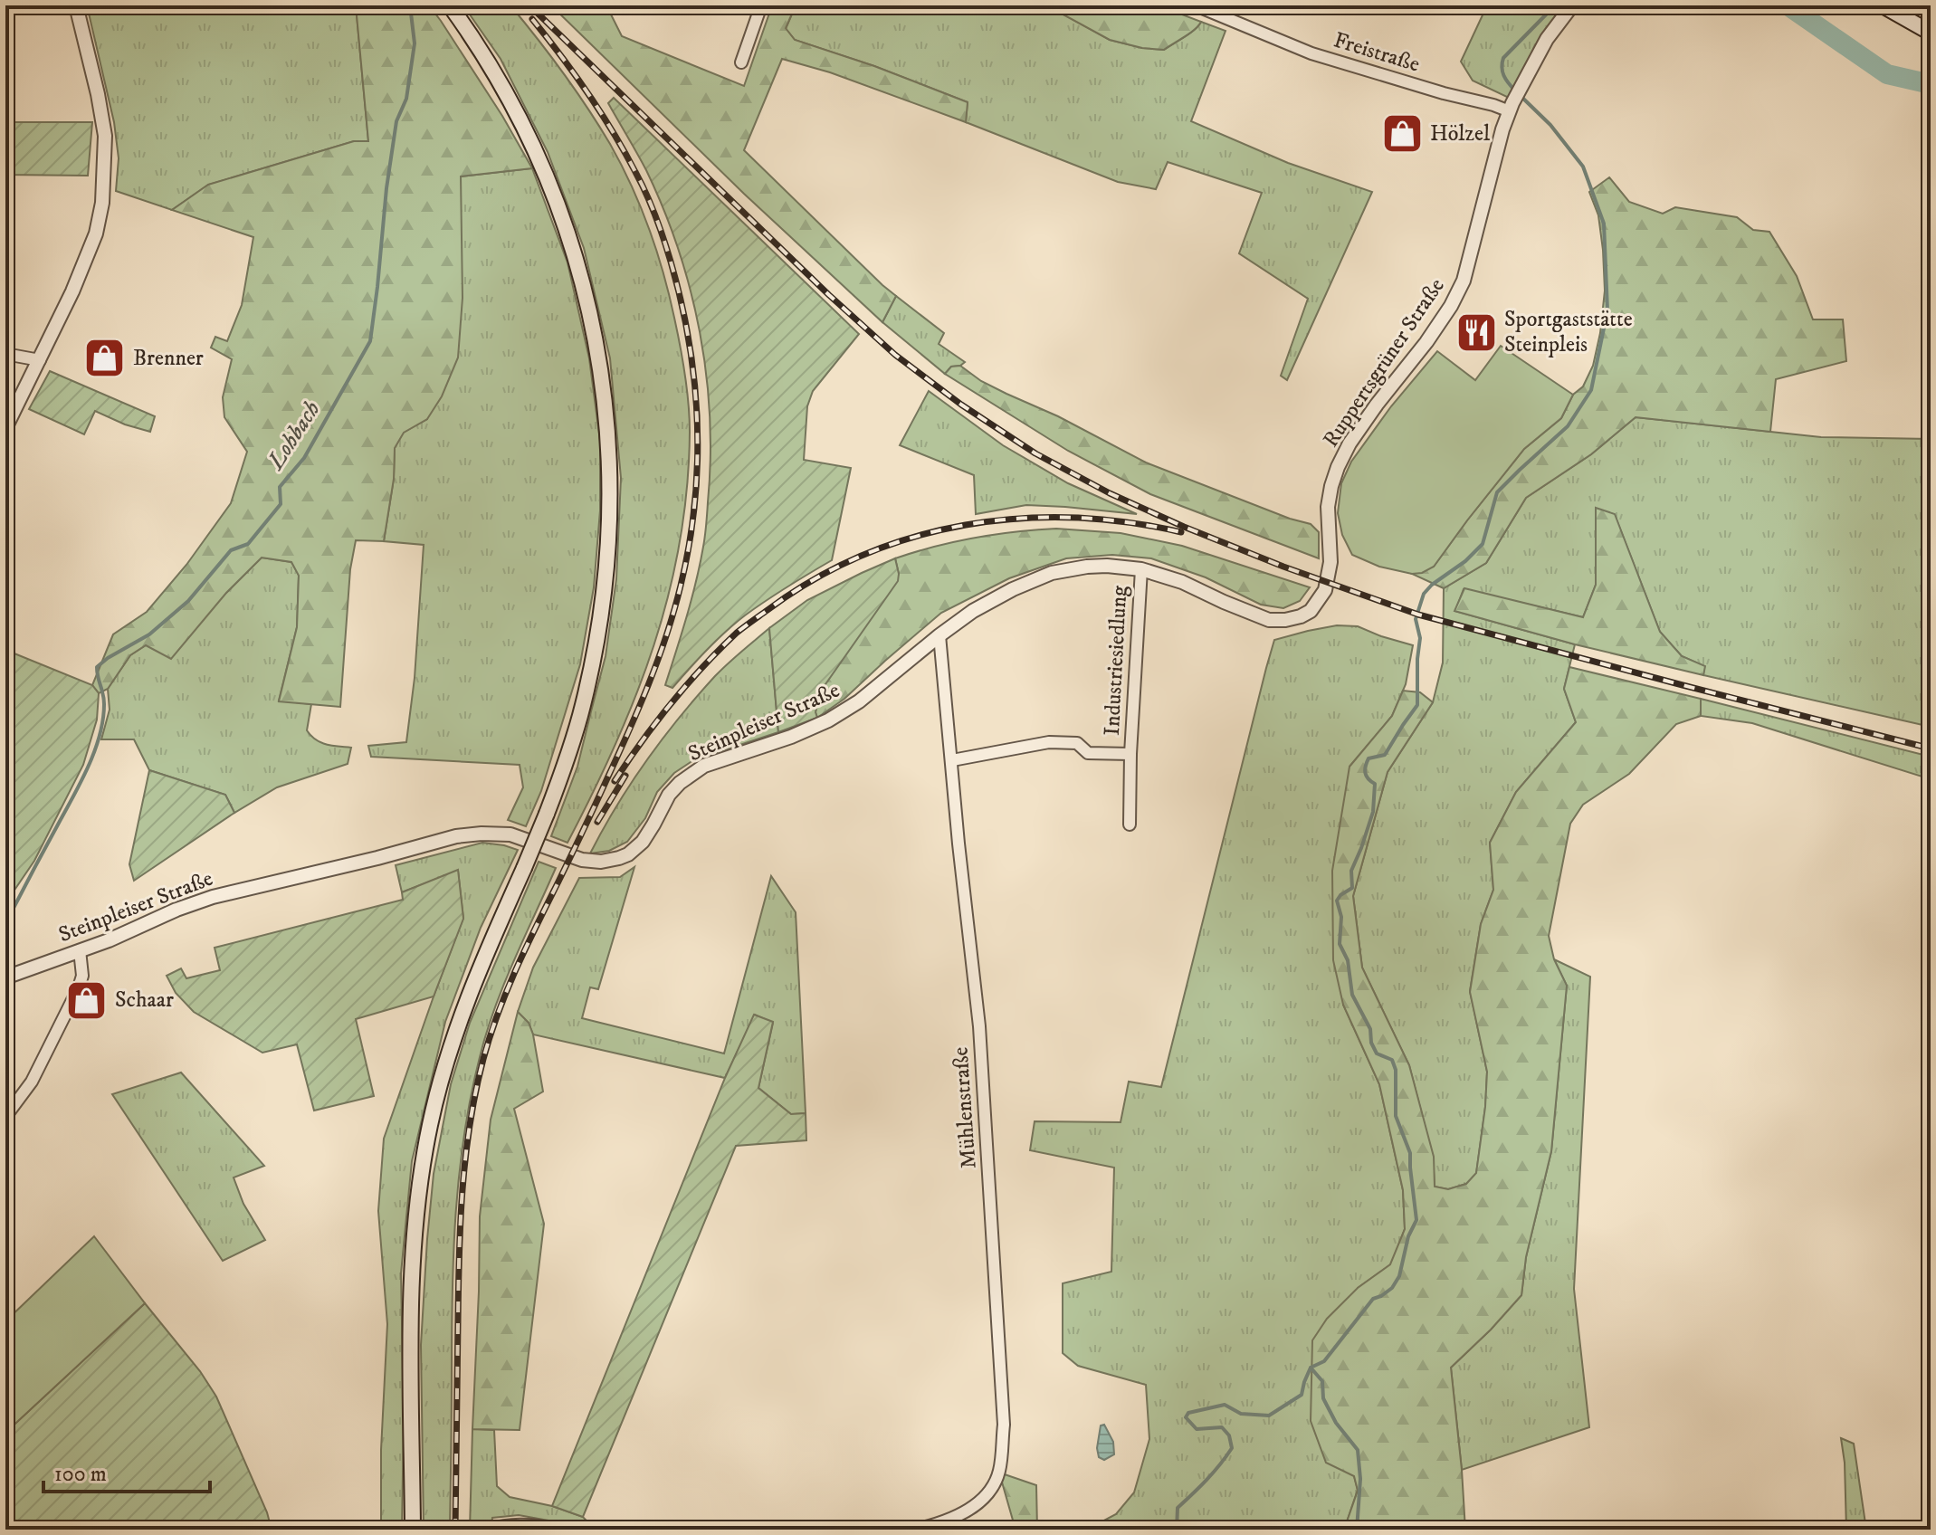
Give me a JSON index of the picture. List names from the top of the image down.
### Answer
{
  "streets": {
    "street": [
      "Freistraße",
      "Ruppertsgrüner Straße",
      "Industriesiedlung",
      "Steinpleiser Straße",
      "Mühlenstraße"
    ]
  },
  "crossings": [
    ["Freistraße", "Ruppertsgrüner Straße"],
    ["Ruppertsgrüner Straße", "Steinpleiser Straße"],
    ["Industriesiedlung", "Steinpleiser Straße"],
    ["Industriesiedlung", "Mühlenstraße"],
    ["Steinpleiser Straße", "Mühlenstraße"]
  ],
  "water": ["Lohbach"],
  "places": {
    "shop": ["Hölzel", "Brenner", "Schaar"],
    "restaurant": ["Sportgaststätte Steinpleis"]
  },
  "scale_bar": "100 m"
}
